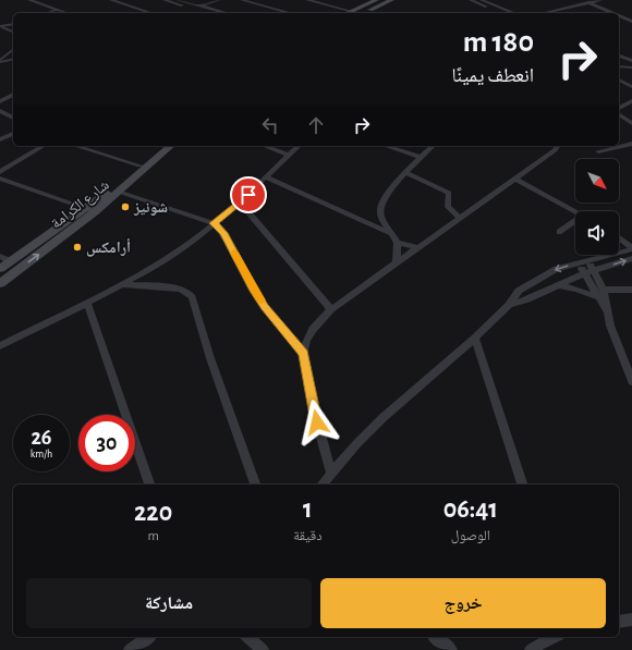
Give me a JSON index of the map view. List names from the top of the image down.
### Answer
{
  "streets": {
    "street": ["شارع الكرامة"]
  },
  "places": ["شونيز", "أرامكس"],
  "north": "bottom right",
  "page": {
    "turn": ["180 m", "انعطف يمينًا"],
    "speed": "26 km/h",
    "limit": "30",
    "eta": [
      "06:41",
      "الوصول",
      "1",
      "دقيقة",
      "220",
      "m"
    ],
    "buttons": ["خروج", "مشاركة"]
  }
}
